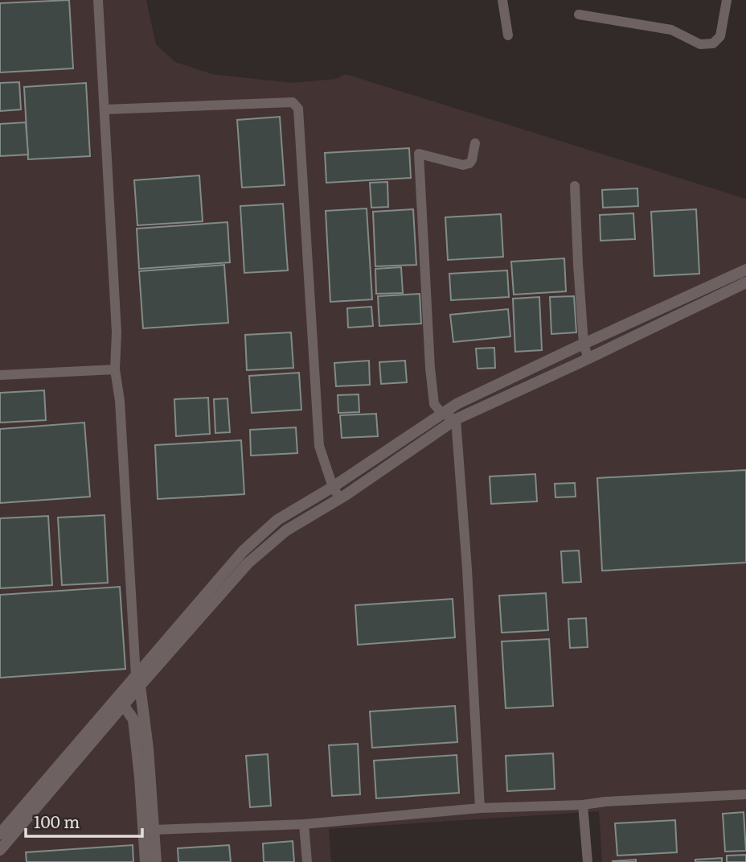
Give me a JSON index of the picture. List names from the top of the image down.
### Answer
{
  "scale_bar": "100 m"
}
